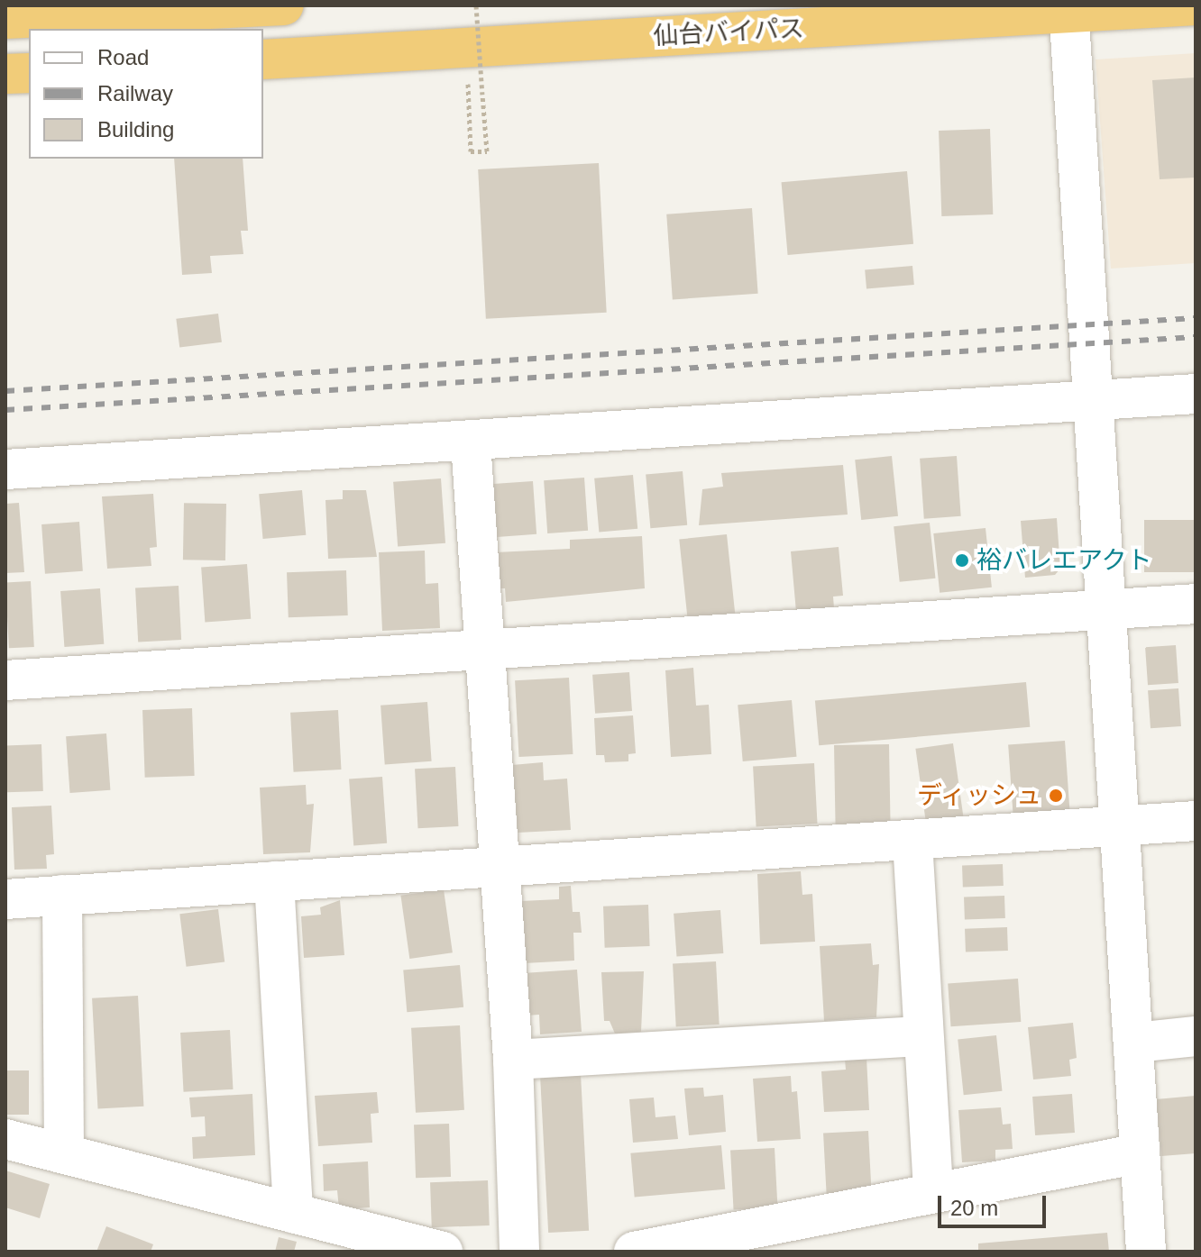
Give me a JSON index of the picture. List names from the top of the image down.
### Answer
{
  "streets": {
    "highway": ["仙台バイパス"]
  },
  "places": ["裕バレエアクト", "ディッシュ"],
  "legend": ["Road", "Railway", "Building"],
  "scale_bar": "20 m"
}
